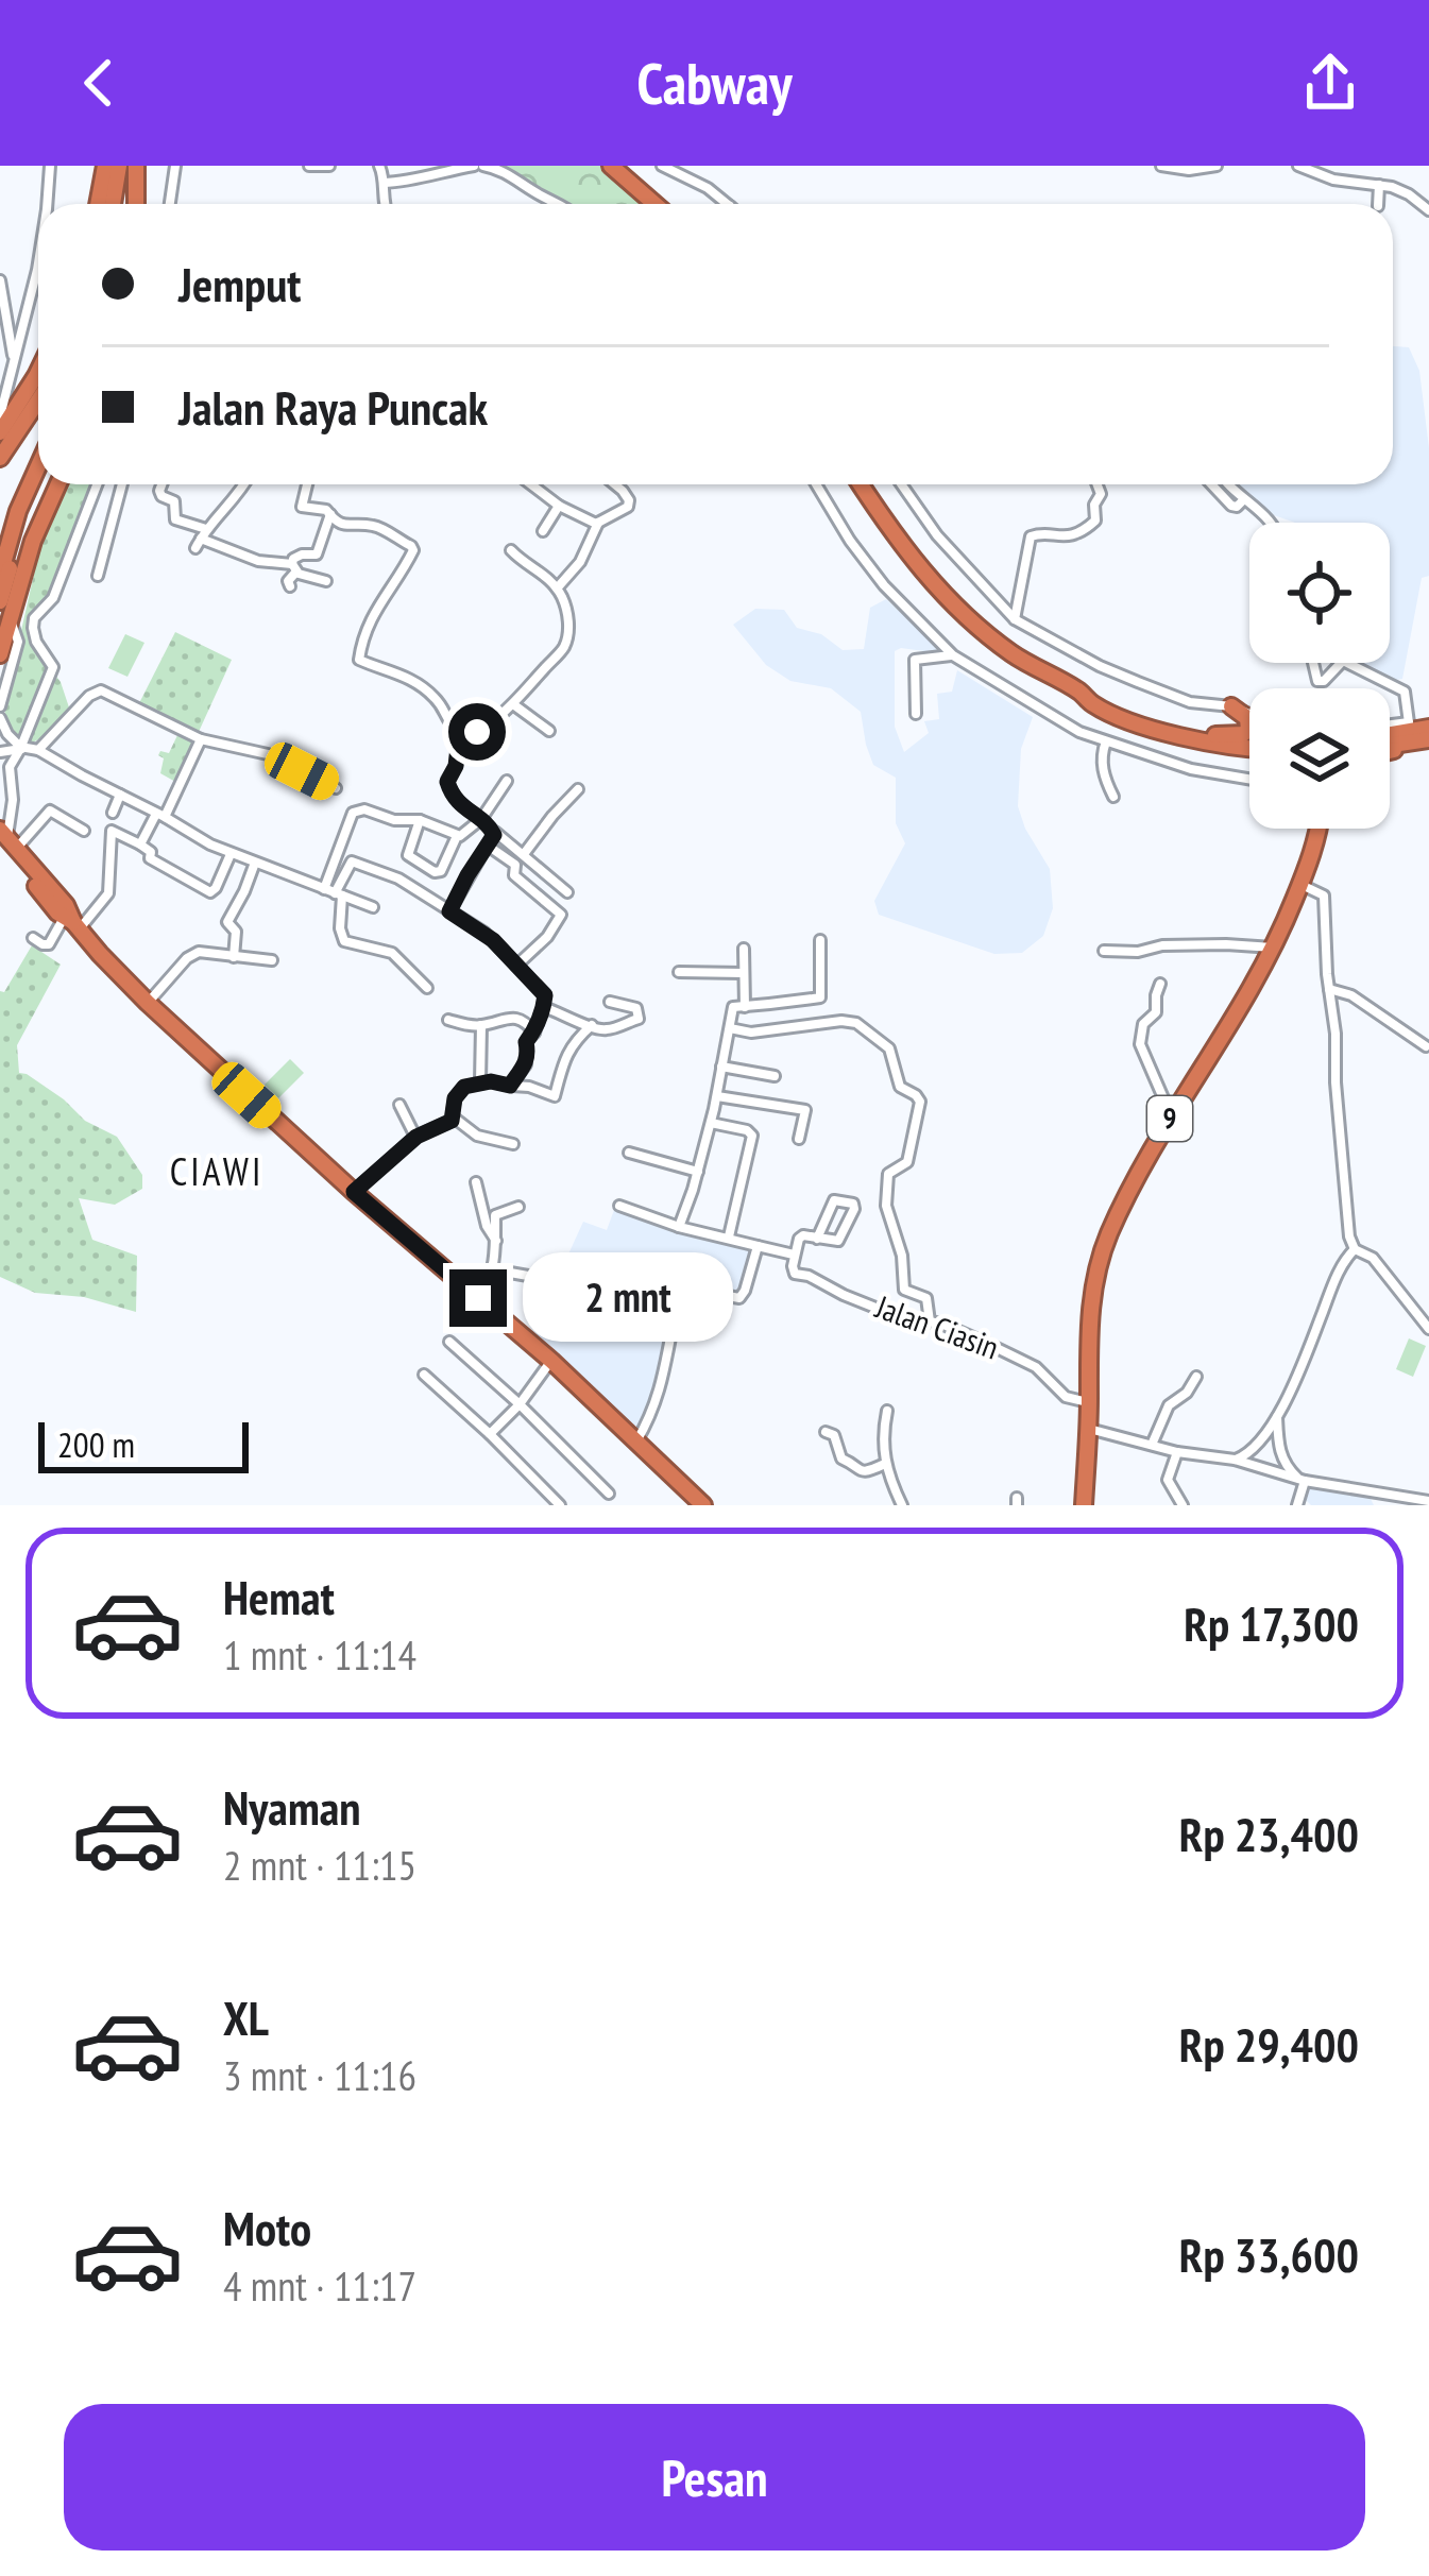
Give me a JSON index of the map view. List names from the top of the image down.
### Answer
{
  "streets": {
    "highway": ["9"],
    "street": ["Jalan Ciasin"]
  },
  "crossings": [
    ["9", "Jalan Ciasin"]
  ],
  "districts": ["CIAWI"],
  "scale_bar": "200 m",
  "page": {
    "header": "Cabway",
    "banner": ["Jemput", "Jalan Raya Puncak"],
    "bubble": "2 mnt",
    "scale": "200 m",
    "list": [
      {
        "name": "Hemat",
        "note": "1 mnt · 11:14",
        "value": "Rp 17,300"
      },
      {
        "name": "Nyaman",
        "note": "2 mnt · 11:15",
        "value": "Rp 23,400"
      },
      {
        "name": "XL",
        "note": "3 mnt · 11:16",
        "value": "Rp 29,400"
      },
      {
        "name": "Moto",
        "note": "4 mnt · 11:17",
        "value": "Rp 33,600"
      }
    ],
    "buttons": "Pesan"
  }
}
